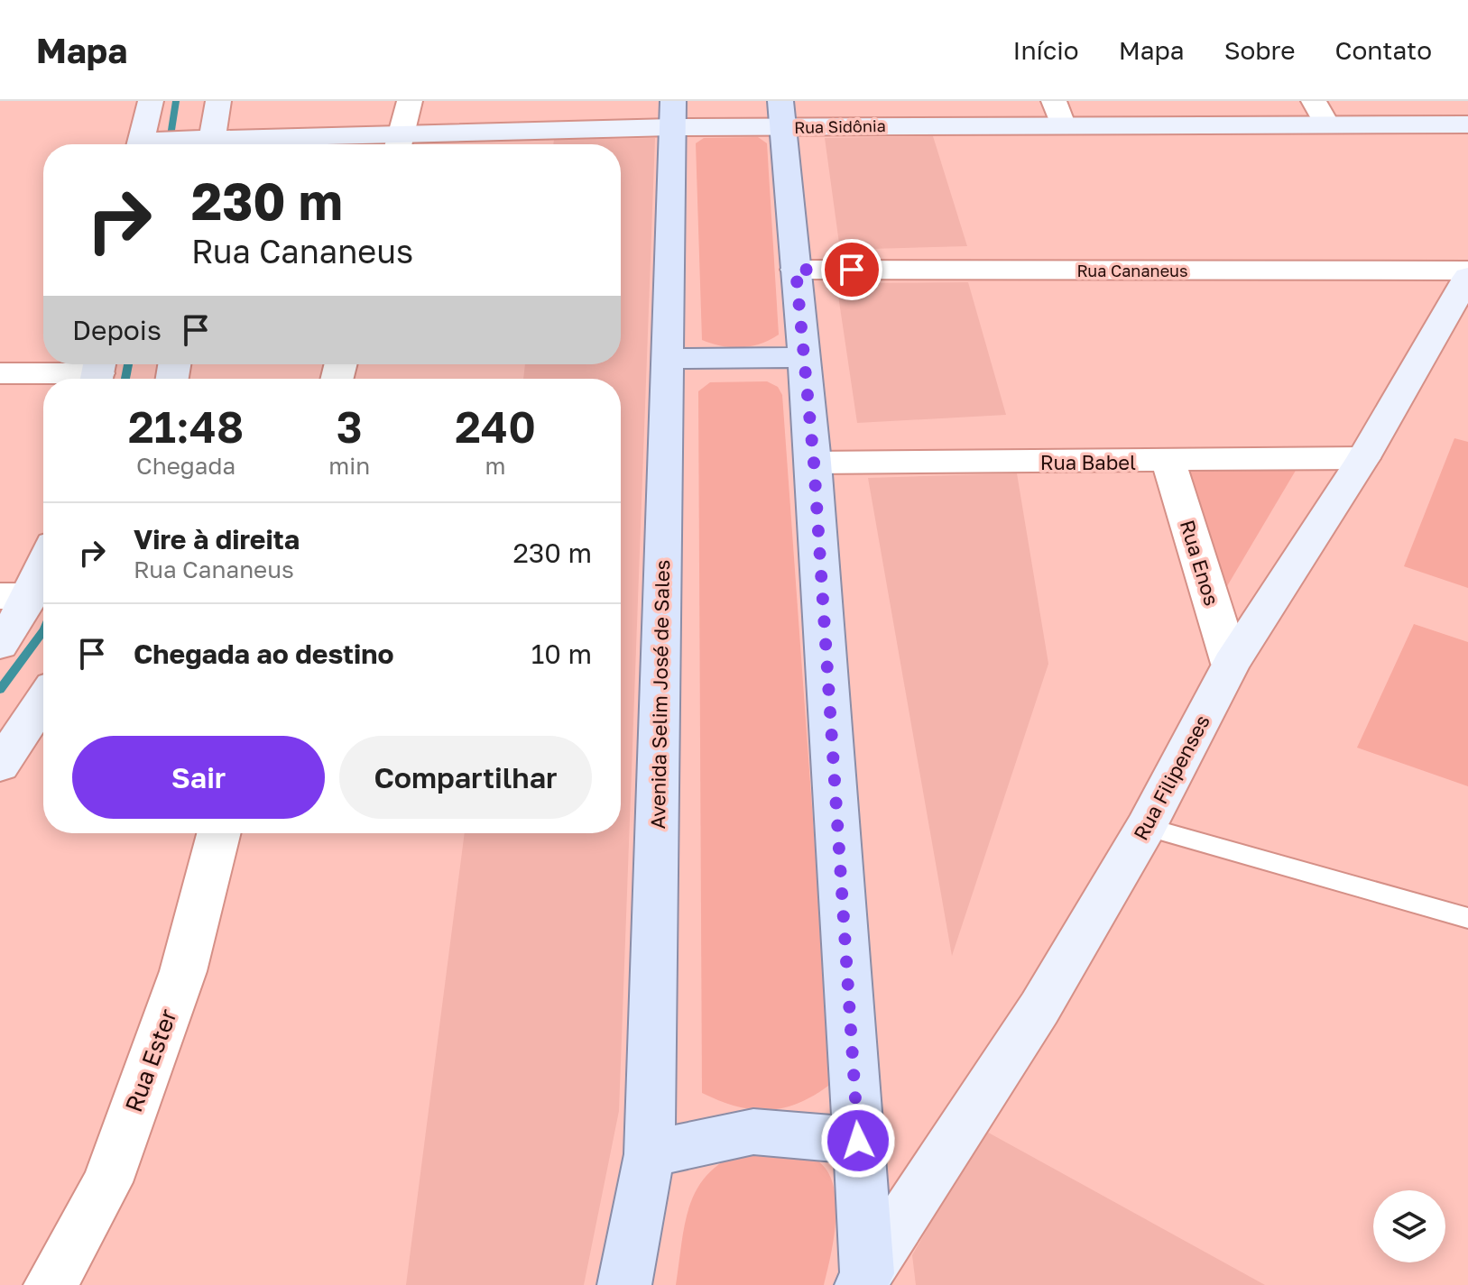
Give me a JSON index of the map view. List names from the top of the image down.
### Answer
{
  "streets": {
    "main road": ["Avenida Selim José de Sales"],
    "street": [
      "Rua Sidônia",
      "Rua Cananeus",
      "Rua Babel",
      "Rua Enos",
      "Rua Filipenses",
      "Rua Ester"
    ]
  },
  "crossings": [
    ["Rua Sidônia", "Avenida Selim José de Sales"],
    ["Rua Babel", "Rua Enos"],
    ["Rua Babel", "Rua Filipenses"],
    ["Rua Enos", "Rua Filipenses"]
  ],
  "page": {
    "header": "Mapa",
    "nav": [
      "Início",
      "Mapa",
      "Sobre",
      "Contato"
    ],
    "turn": ["230 m", "Rua Cananeus"],
    "then": "Depois",
    "eta": [
      "21:48",
      "Chegada",
      "3",
      "min",
      "240",
      "m"
    ],
    "list": [
      {
        "name": "Vire à direita",
        "note": "Rua Cananeus",
        "value": "230 m"
      },
      {
        "name": "Chegada ao destino",
        "value": "10 m"
      }
    ],
    "buttons": ["Sair", "Compartilhar"]
  }
}
